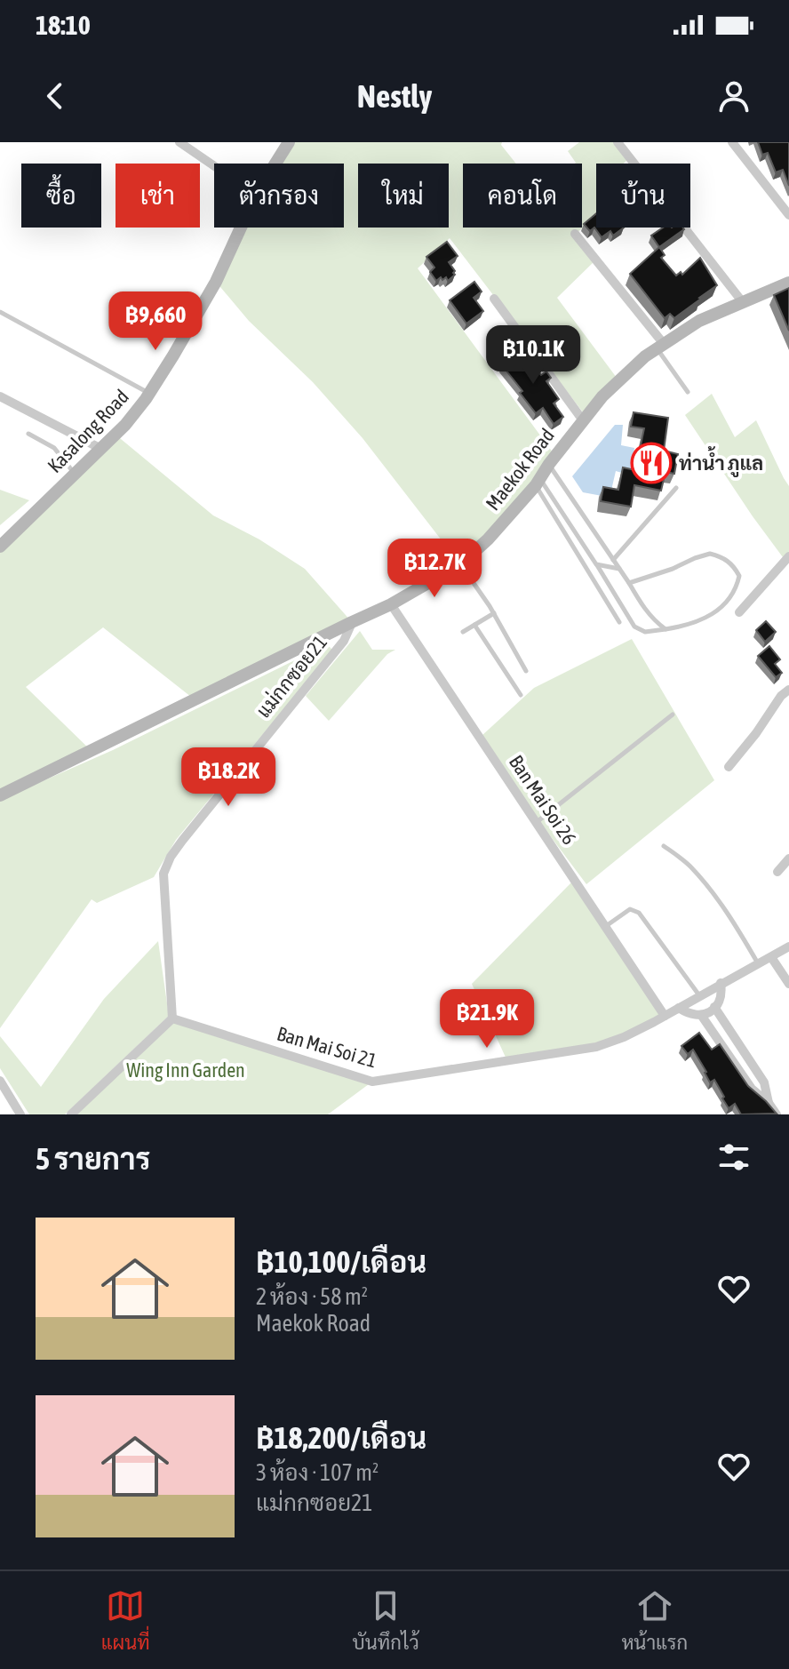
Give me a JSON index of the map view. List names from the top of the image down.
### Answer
{
  "streets": {
    "street": [
      "Kasalong Road",
      "Maekok Road",
      "แม่กกซอย21",
      "Ban Mai Soi 26",
      "Ban Mai Soi 21"
    ]
  },
  "crossings": [
    ["Maekok Road", "แม่กกซอย21"],
    ["Maekok Road", "Ban Mai Soi 26"],
    ["แม่กกซอย21", "Ban Mai Soi 21"],
    ["Ban Mai Soi 26", "Ban Mai Soi 21"]
  ],
  "parks": ["Wing Inn Garden"],
  "places": {
    "restaurant": ["ท่าน้ำ ภูแล"]
  },
  "page": {
    "status": "18:10",
    "header": "Nestly",
    "chip": [
      "ซื้อ",
      "เช่า",
      "ตัวกรอง",
      "ใหม่",
      "คอนโด",
      "บ้าน"
    ],
    "price": [
      "฿9,660",
      "฿10.1K",
      "฿12.7K",
      "฿18.2K",
      "฿21.9K"
    ],
    "heading": "5 รายการ",
    "list": [
      {
        "name": "฿10,100/เดือน",
        "note": "2 ห้อง · 58 m² · Maekok Road"
      },
      {
        "name": "฿18,200/เดือน",
        "note": "3 ห้อง · 107 m² · แม่กกซอย21"
      }
    ],
    "tabs": ["แผนที่", "บันทึกไว้", "หน้าแรก"]
  }
}
